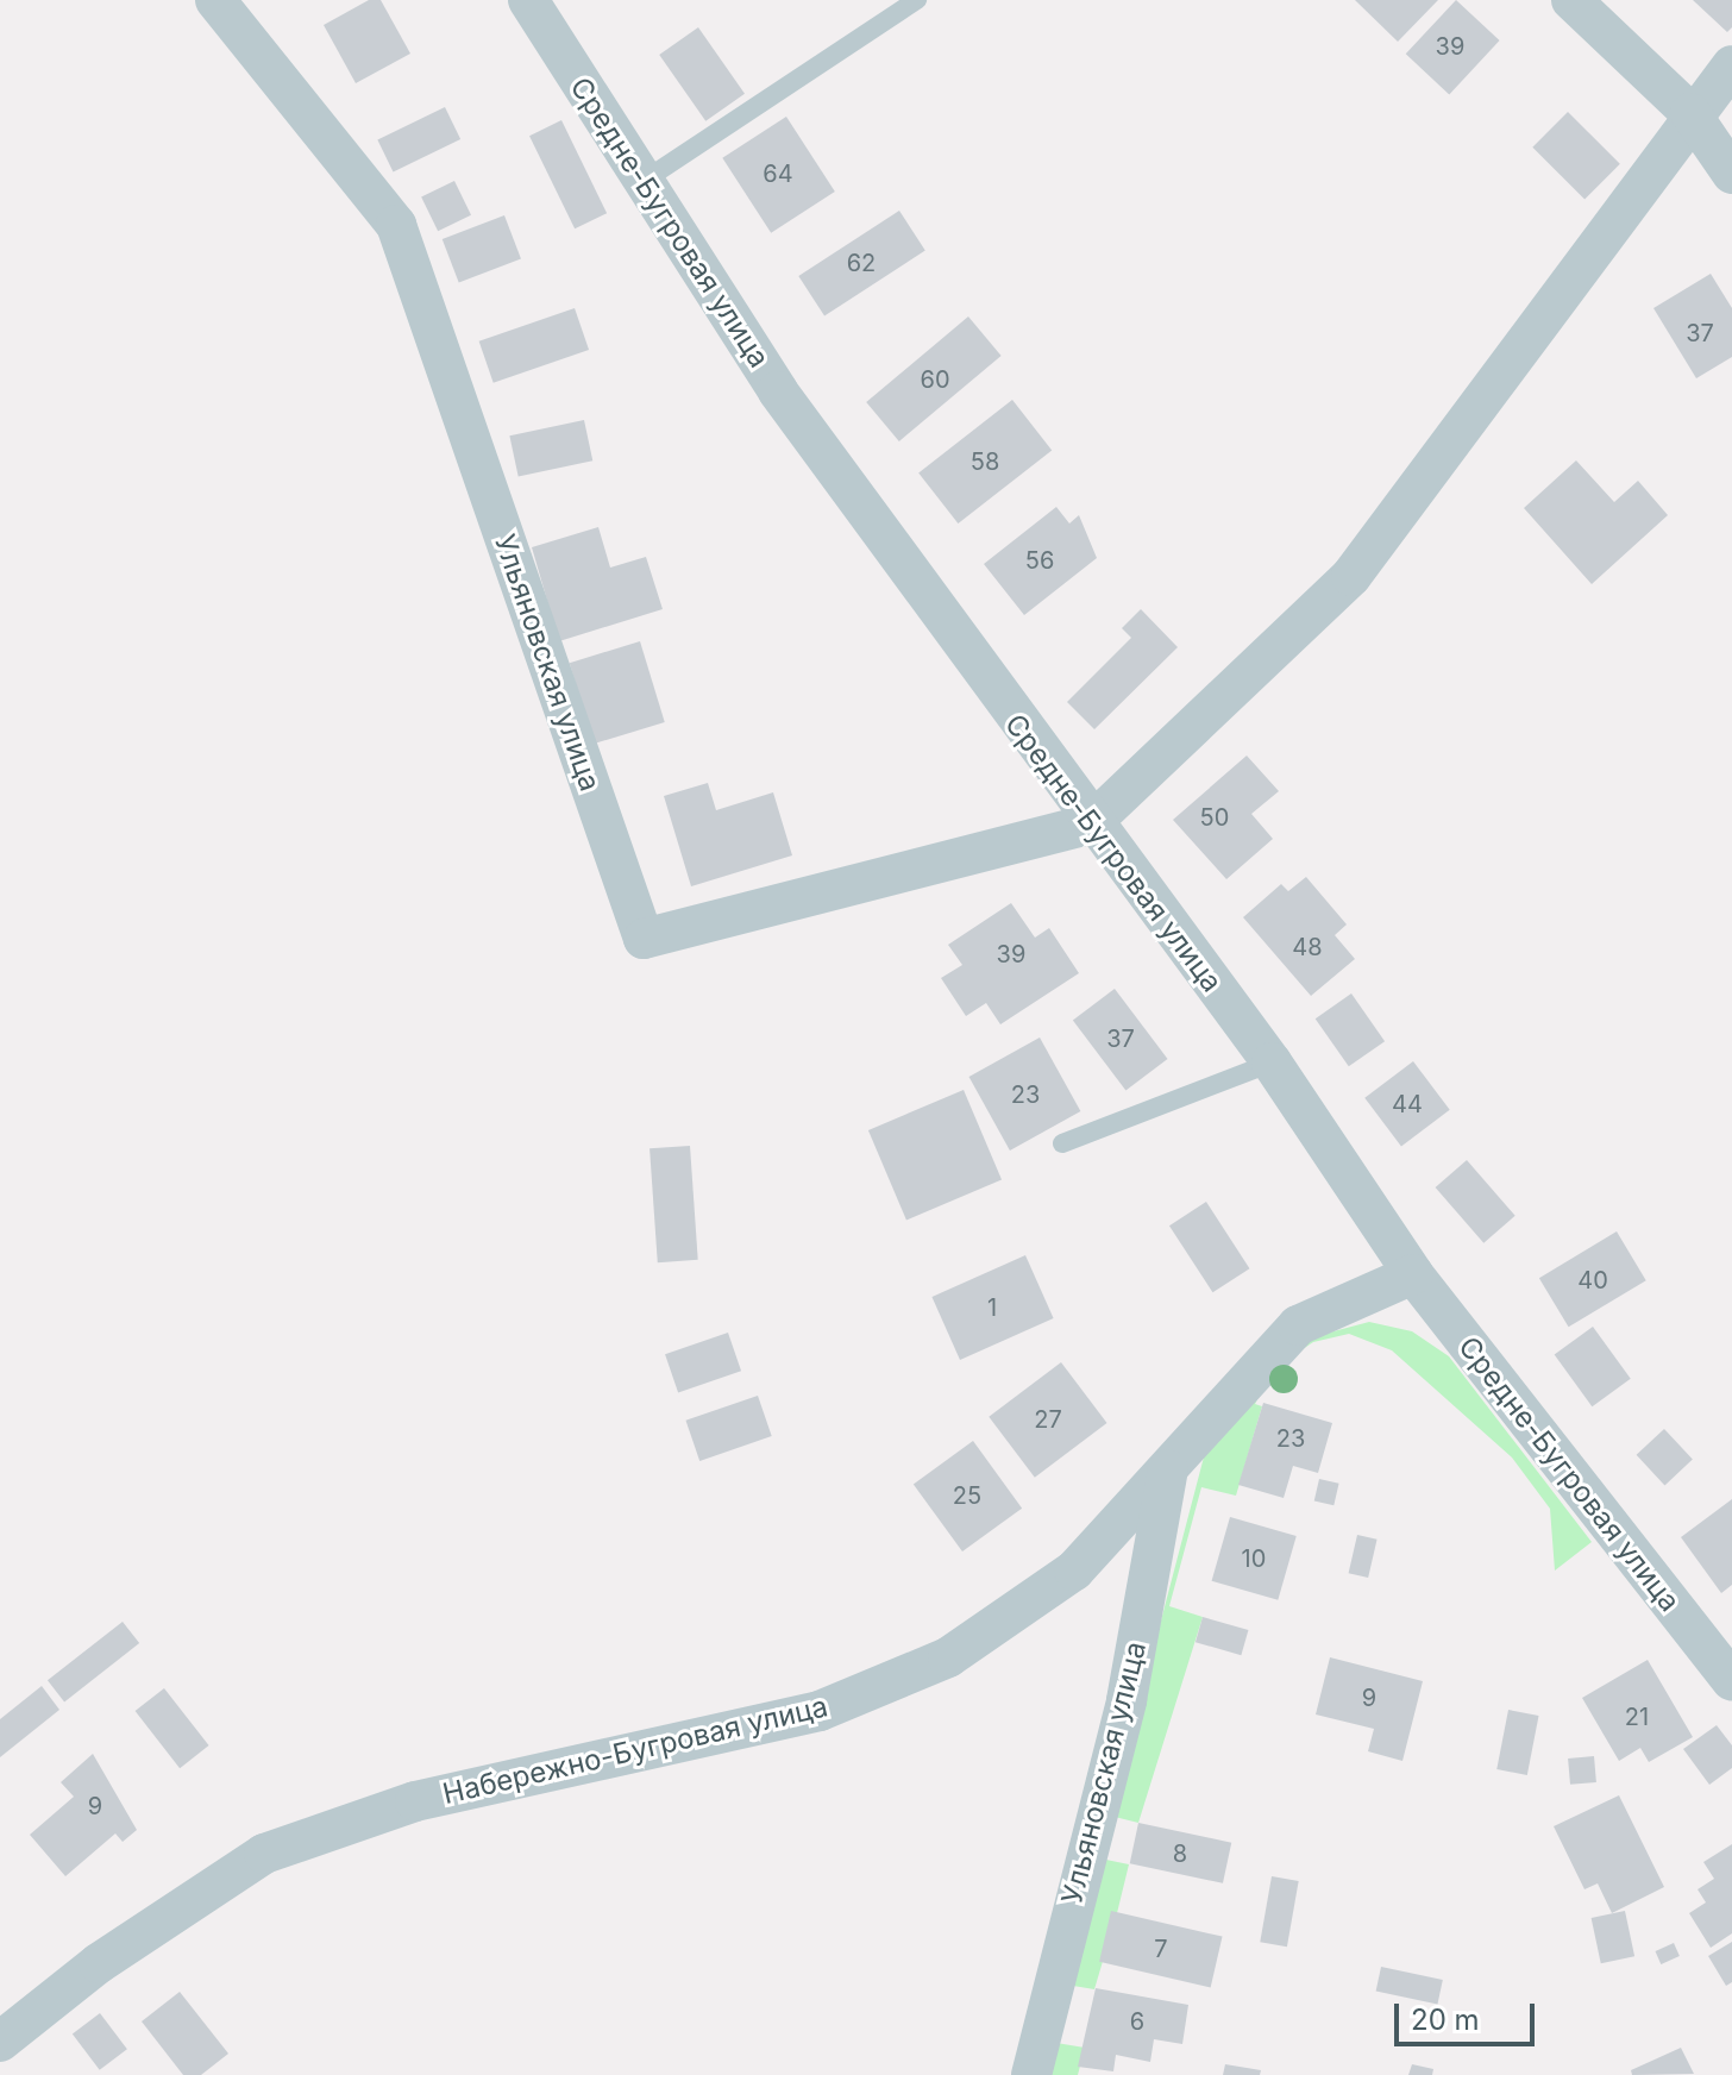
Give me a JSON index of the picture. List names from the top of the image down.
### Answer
{
  "streets": {
    "street": ["Средне-Бугровая улица", "Ульяновская улица", "Набережно-Бугровая улица"]
  },
  "crossings": [
    ["Средне-Бугровая улица", "Ульяновская улица"],
    ["Средне-Бугровая улица", "Набережно-Бугровая улица"],
    ["Ульяновская улица", "Набережно-Бугровая улица"]
  ],
  "house_numbers": [
    "39",
    "64",
    "62",
    "37",
    "60",
    "58",
    "56",
    "50",
    "48",
    "39",
    "37",
    "23",
    "44",
    "40",
    "1",
    "27",
    "23",
    "25",
    "10",
    "9",
    "21",
    "9",
    "8",
    "7",
    "6"
  ],
  "scale_bar": "20 m"
}
